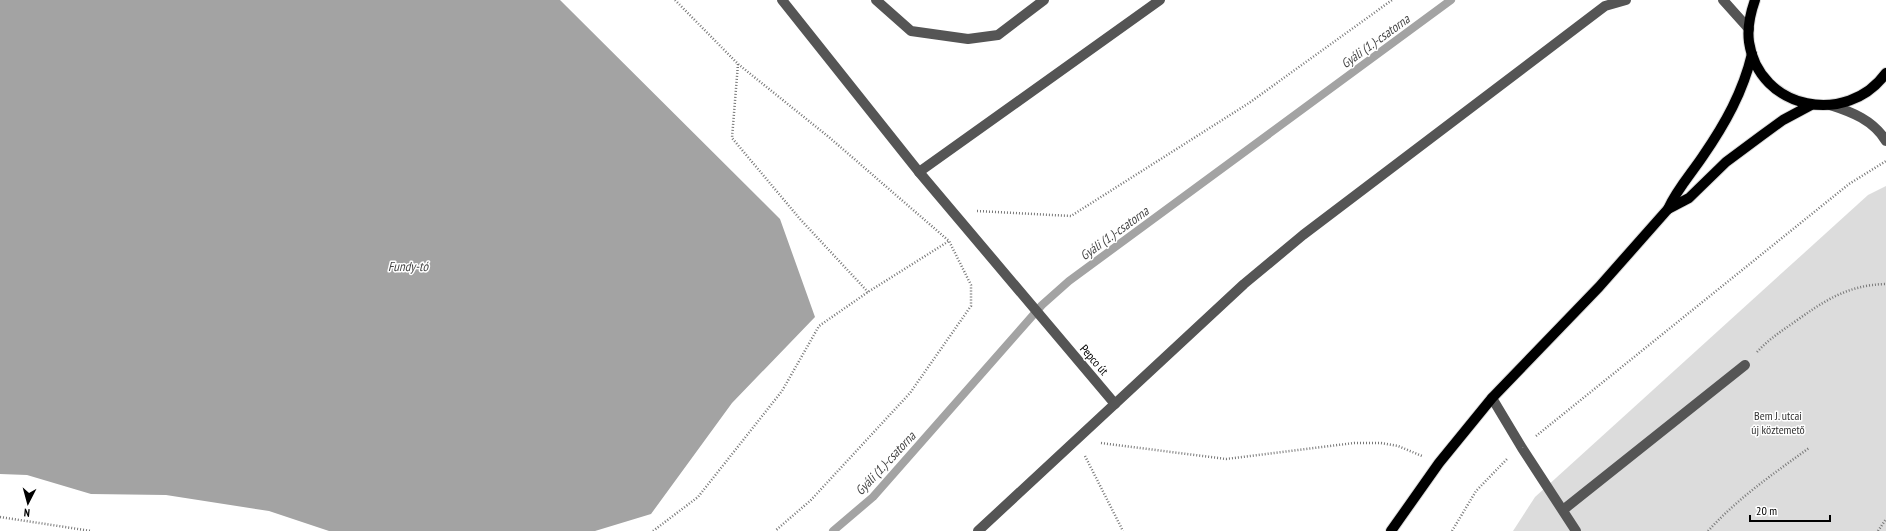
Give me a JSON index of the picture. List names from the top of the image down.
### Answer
{
  "streets": {
    "street": ["Pepco út"]
  },
  "water": ["Gyáli (1.)-csatorna", "Fundy-tó"],
  "parks": ["Bem J. utcai új köztemető"],
  "scale_bar": "20 m",
  "north": "bottom"
}
